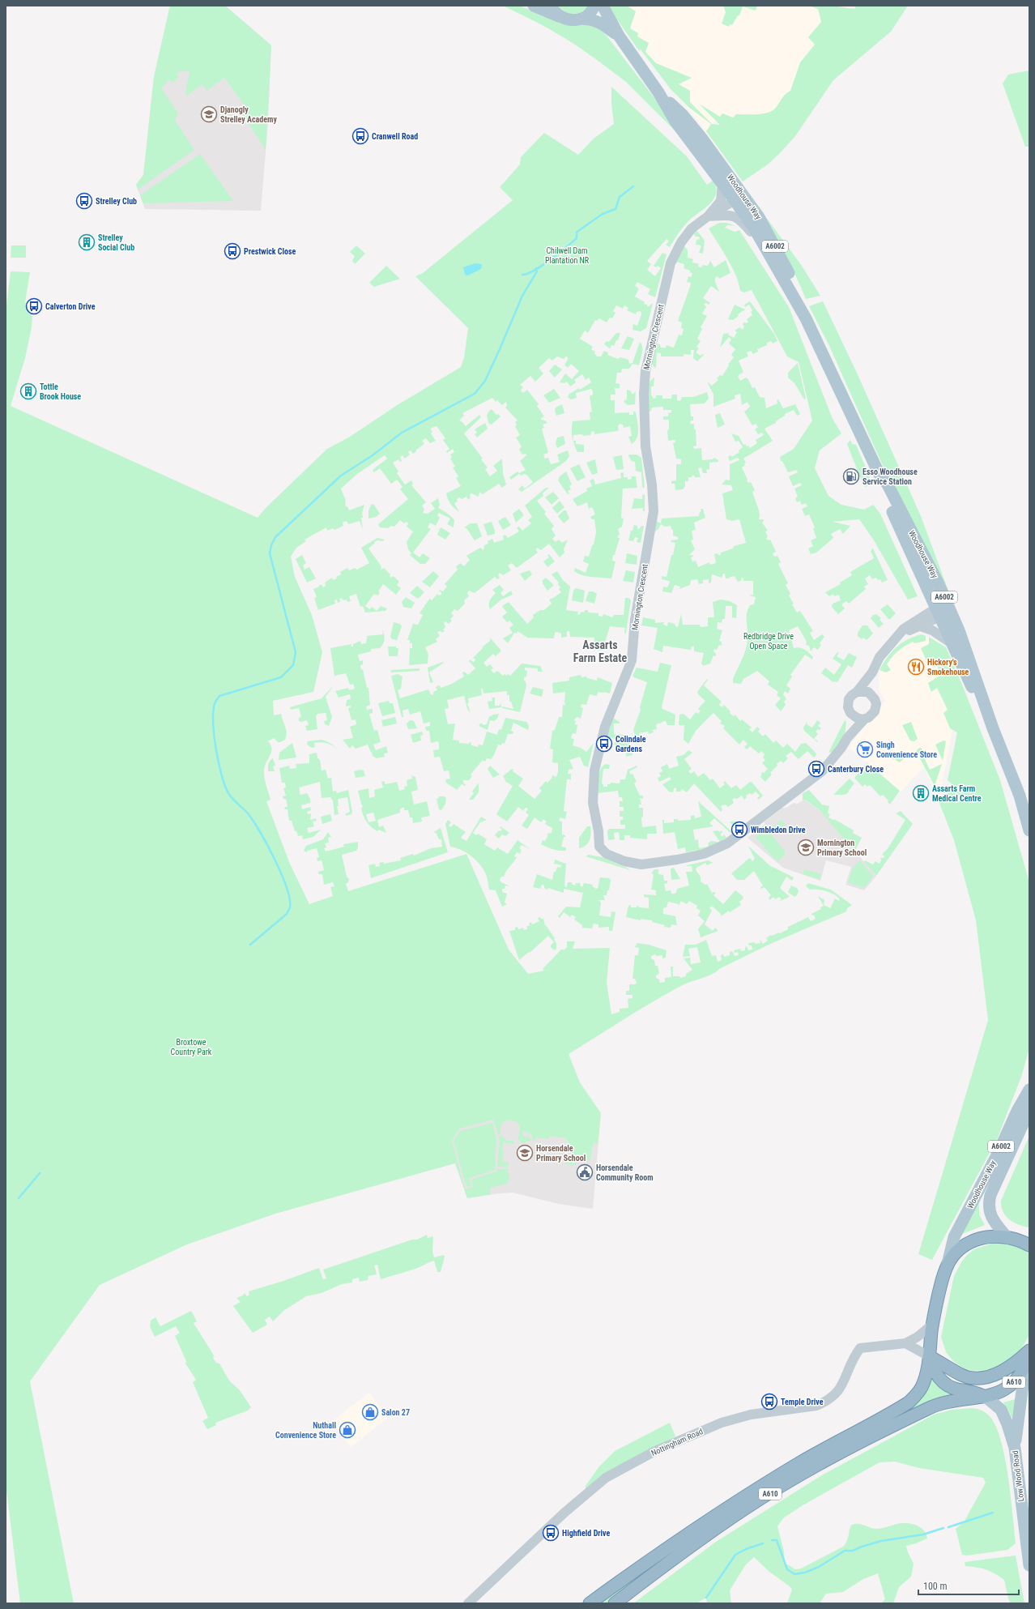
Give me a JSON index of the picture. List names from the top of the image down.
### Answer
{
  "streets": {
    "highway": ["A610"],
    "main road": ["Woodhouse Way", "A6002", "Low Wood Road"],
    "street": ["Mornington Crescent", "Nottingham Road"]
  },
  "crossings": [
    ["Woodhouse Way", "A6002"],
    ["Woodhouse Way", "Mornington Crescent"],
    ["A6002", "Mornington Crescent"],
    ["A610", "Low Wood Road"]
  ],
  "districts": ["Assarts Farm Estate"],
  "parks": ["Chilwell Dam Plantation NR", "Redbridge Drive Open Space", "Broxtowe Country Park"],
  "places": {
    "school or university": ["Djanogly Strelley Academy", "Mornington Primary School", "Horsendale Primary School"],
    "bus stop": [
      "Cranwell Road",
      "Strelley Club",
      "Prestwick Close",
      "Calverton Drive",
      "Colindale Gardens",
      "Canterbury Close",
      "Wimbledon Drive",
      "Temple Drive",
      "Highfield Drive"
    ],
    "building": ["Strelley Social Club", "Tottle Brook House", "Assarts Farm Medical Centre"],
    "fuel station": ["Esso Woodhouse Service Station"],
    "restaurant": ["Hickory's Smokehouse"],
    "supermarket": ["Singh Convenience Store"],
    "public building": ["Horsendale Community Room"],
    "shop": ["Salon 27", "Nuthall Convenience Store"]
  },
  "scale_bar": "100 m"
}
